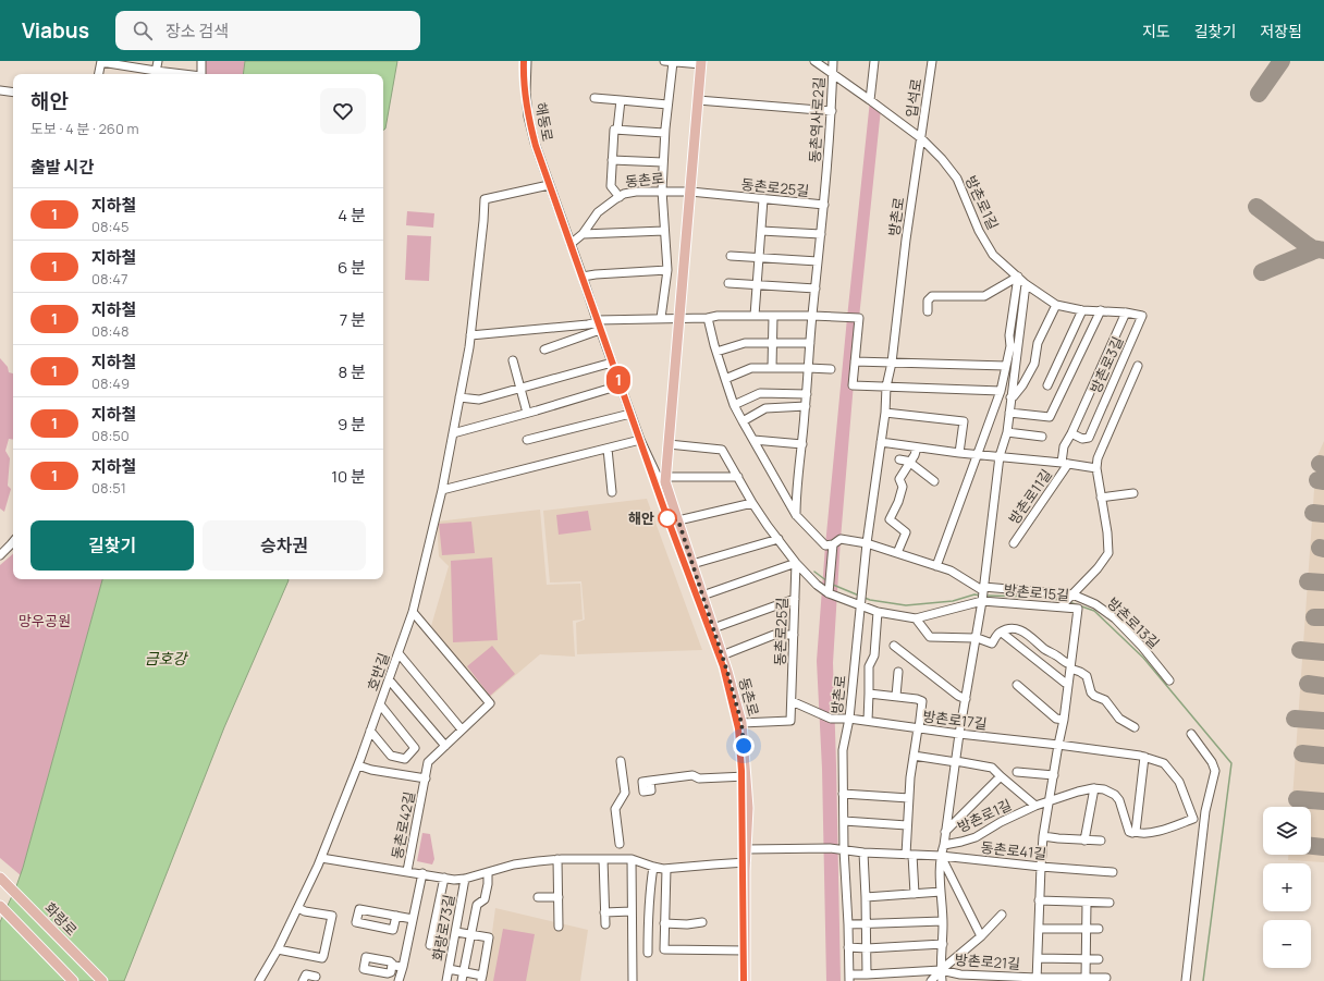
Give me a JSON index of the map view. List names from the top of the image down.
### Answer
{
  "streets": {
    "main road": ["동촌로", "화랑로"],
    "street": [
      "입석로",
      "동촌역사로2길",
      "해동로",
      "동촌로25길",
      "방촌로1길",
      "방촌로",
      "방촌로3길",
      "방촌로11길",
      "방촌로15길",
      "방촌로13길",
      "호반길",
      "방촌로17길",
      "동촌로42길",
      "동촌로41길",
      "화랑로73길",
      "방촌로21길"
    ]
  },
  "crossings": [
    ["입석로", "방촌로1길"],
    ["입석로", "방촌로"],
    ["동촌역사로2길", "동촌로25길"],
    ["해동로", "동촌로"],
    ["해동로", "호반길"],
    ["동촌로", "동촌로25길"],
    ["동촌로", "방촌로15길"],
    ["동촌로", "동촌로42길"],
    ["동촌로", "동촌로41길"],
    ["동촌로25길", "방촌로15길"],
    ["방촌로1길", "방촌로"],
    ["방촌로1길", "방촌로3길"],
    ["방촌로1길", "방촌로15길"],
    ["방촌로1길", "방촌로13길"],
    ["방촌로1길", "방촌로17길"],
    ["방촌로1길", "동촌로41길"],
    ["방촌로1길", "방촌로21길"],
    ["방촌로", "방촌로11길"],
    ["방촌로", "방촌로15길"],
    ["방촌로", "방촌로13길"],
    ["방촌로", "방촌로17길"],
    ["방촌로", "동촌로41길"],
    ["방촌로", "방촌로21길"],
    ["방촌로3길", "방촌로11길"],
    ["방촌로15길", "방촌로17길"],
    ["방촌로15길", "동촌로41길"],
    ["방촌로15길", "방촌로21길"],
    ["호반길", "동촌로42길"],
    ["동촌로42길", "화랑로73길"]
  ],
  "water": ["금호강"],
  "parks": ["망우공원"],
  "places": ["해안"],
  "lines": ["metro line 1"],
  "page": {
    "header": "Viabus",
    "search": "장소 검색",
    "nav": ["지도", "길찾기", "저장됨"],
    "on_map": "1",
    "heading": [
      ["해안", "도보 · 4 분 · 260 m"],
      "출발 시간"
    ],
    "list": [
      {
        "mark": "1",
        "name": "지하철",
        "note": "08:45",
        "value": "4 분"
      },
      {
        "mark": "1",
        "name": "지하철",
        "note": "08:47",
        "value": "6 분"
      },
      {
        "mark": "1",
        "name": "지하철",
        "note": "08:48",
        "value": "7 분"
      },
      {
        "mark": "1",
        "name": "지하철",
        "note": "08:49",
        "value": "8 분"
      },
      {
        "mark": "1",
        "name": "지하철",
        "note": "08:50",
        "value": "9 분"
      },
      {
        "mark": "1",
        "name": "지하철",
        "note": "08:51",
        "value": "10 분"
      }
    ],
    "buttons": ["길찾기", "승차권"],
    "map_buttons": ["+", "−"]
  }
}
